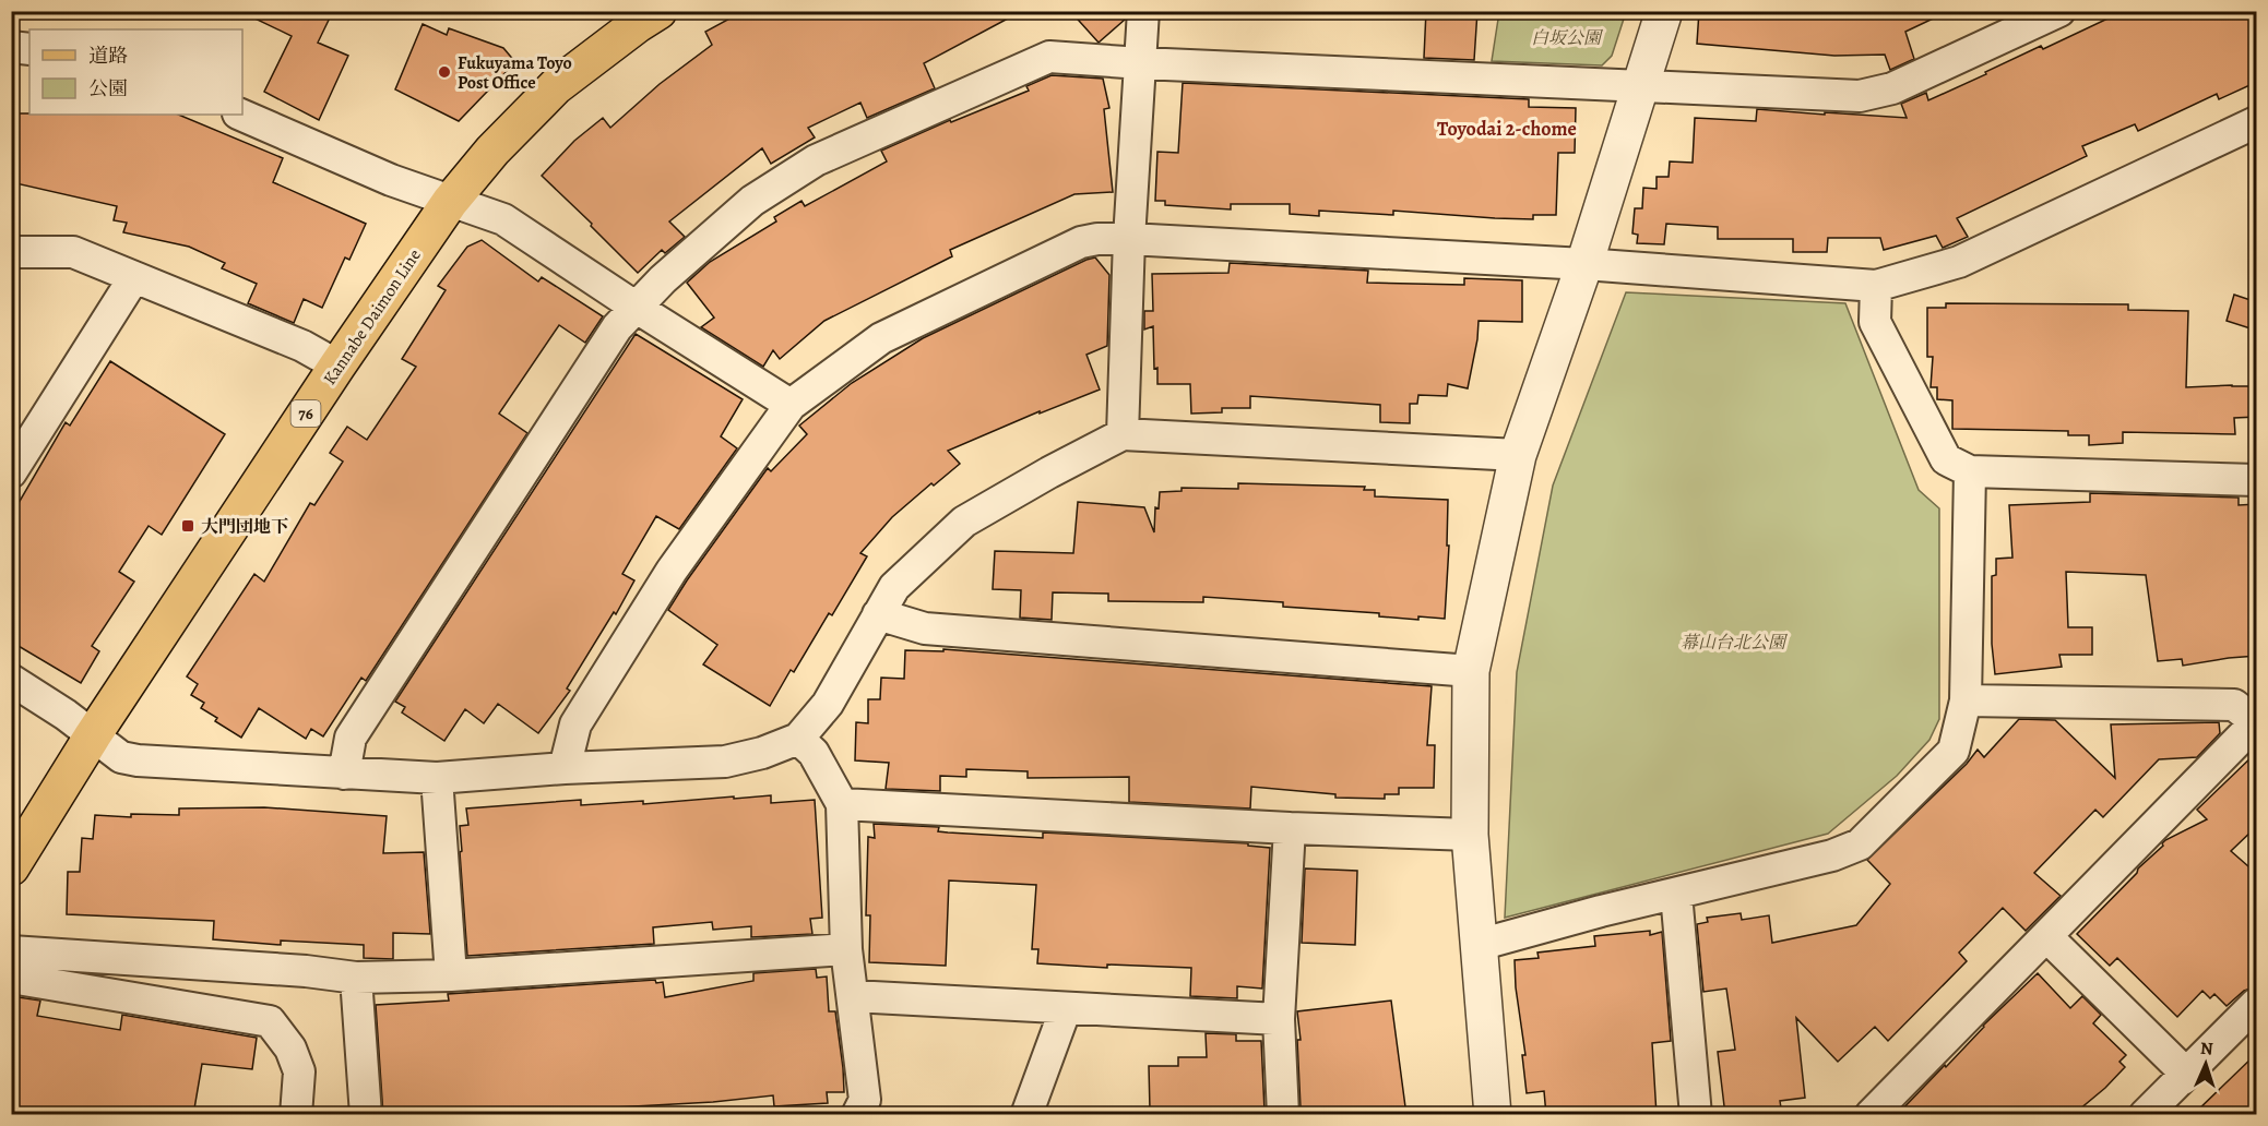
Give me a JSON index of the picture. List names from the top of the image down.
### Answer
{
  "streets": {
    "main road": ["Kannabe Daimon Line", "76"]
  },
  "districts": ["Toyodai 2-chome"],
  "parks": ["白坂公園", "幕山台北公園"],
  "places": {
    "other": ["Fukuyama Toyo Post Office"],
    "transit": ["大門団地下"]
  },
  "legend": ["道路", "公園"],
  "north": "top"
}
